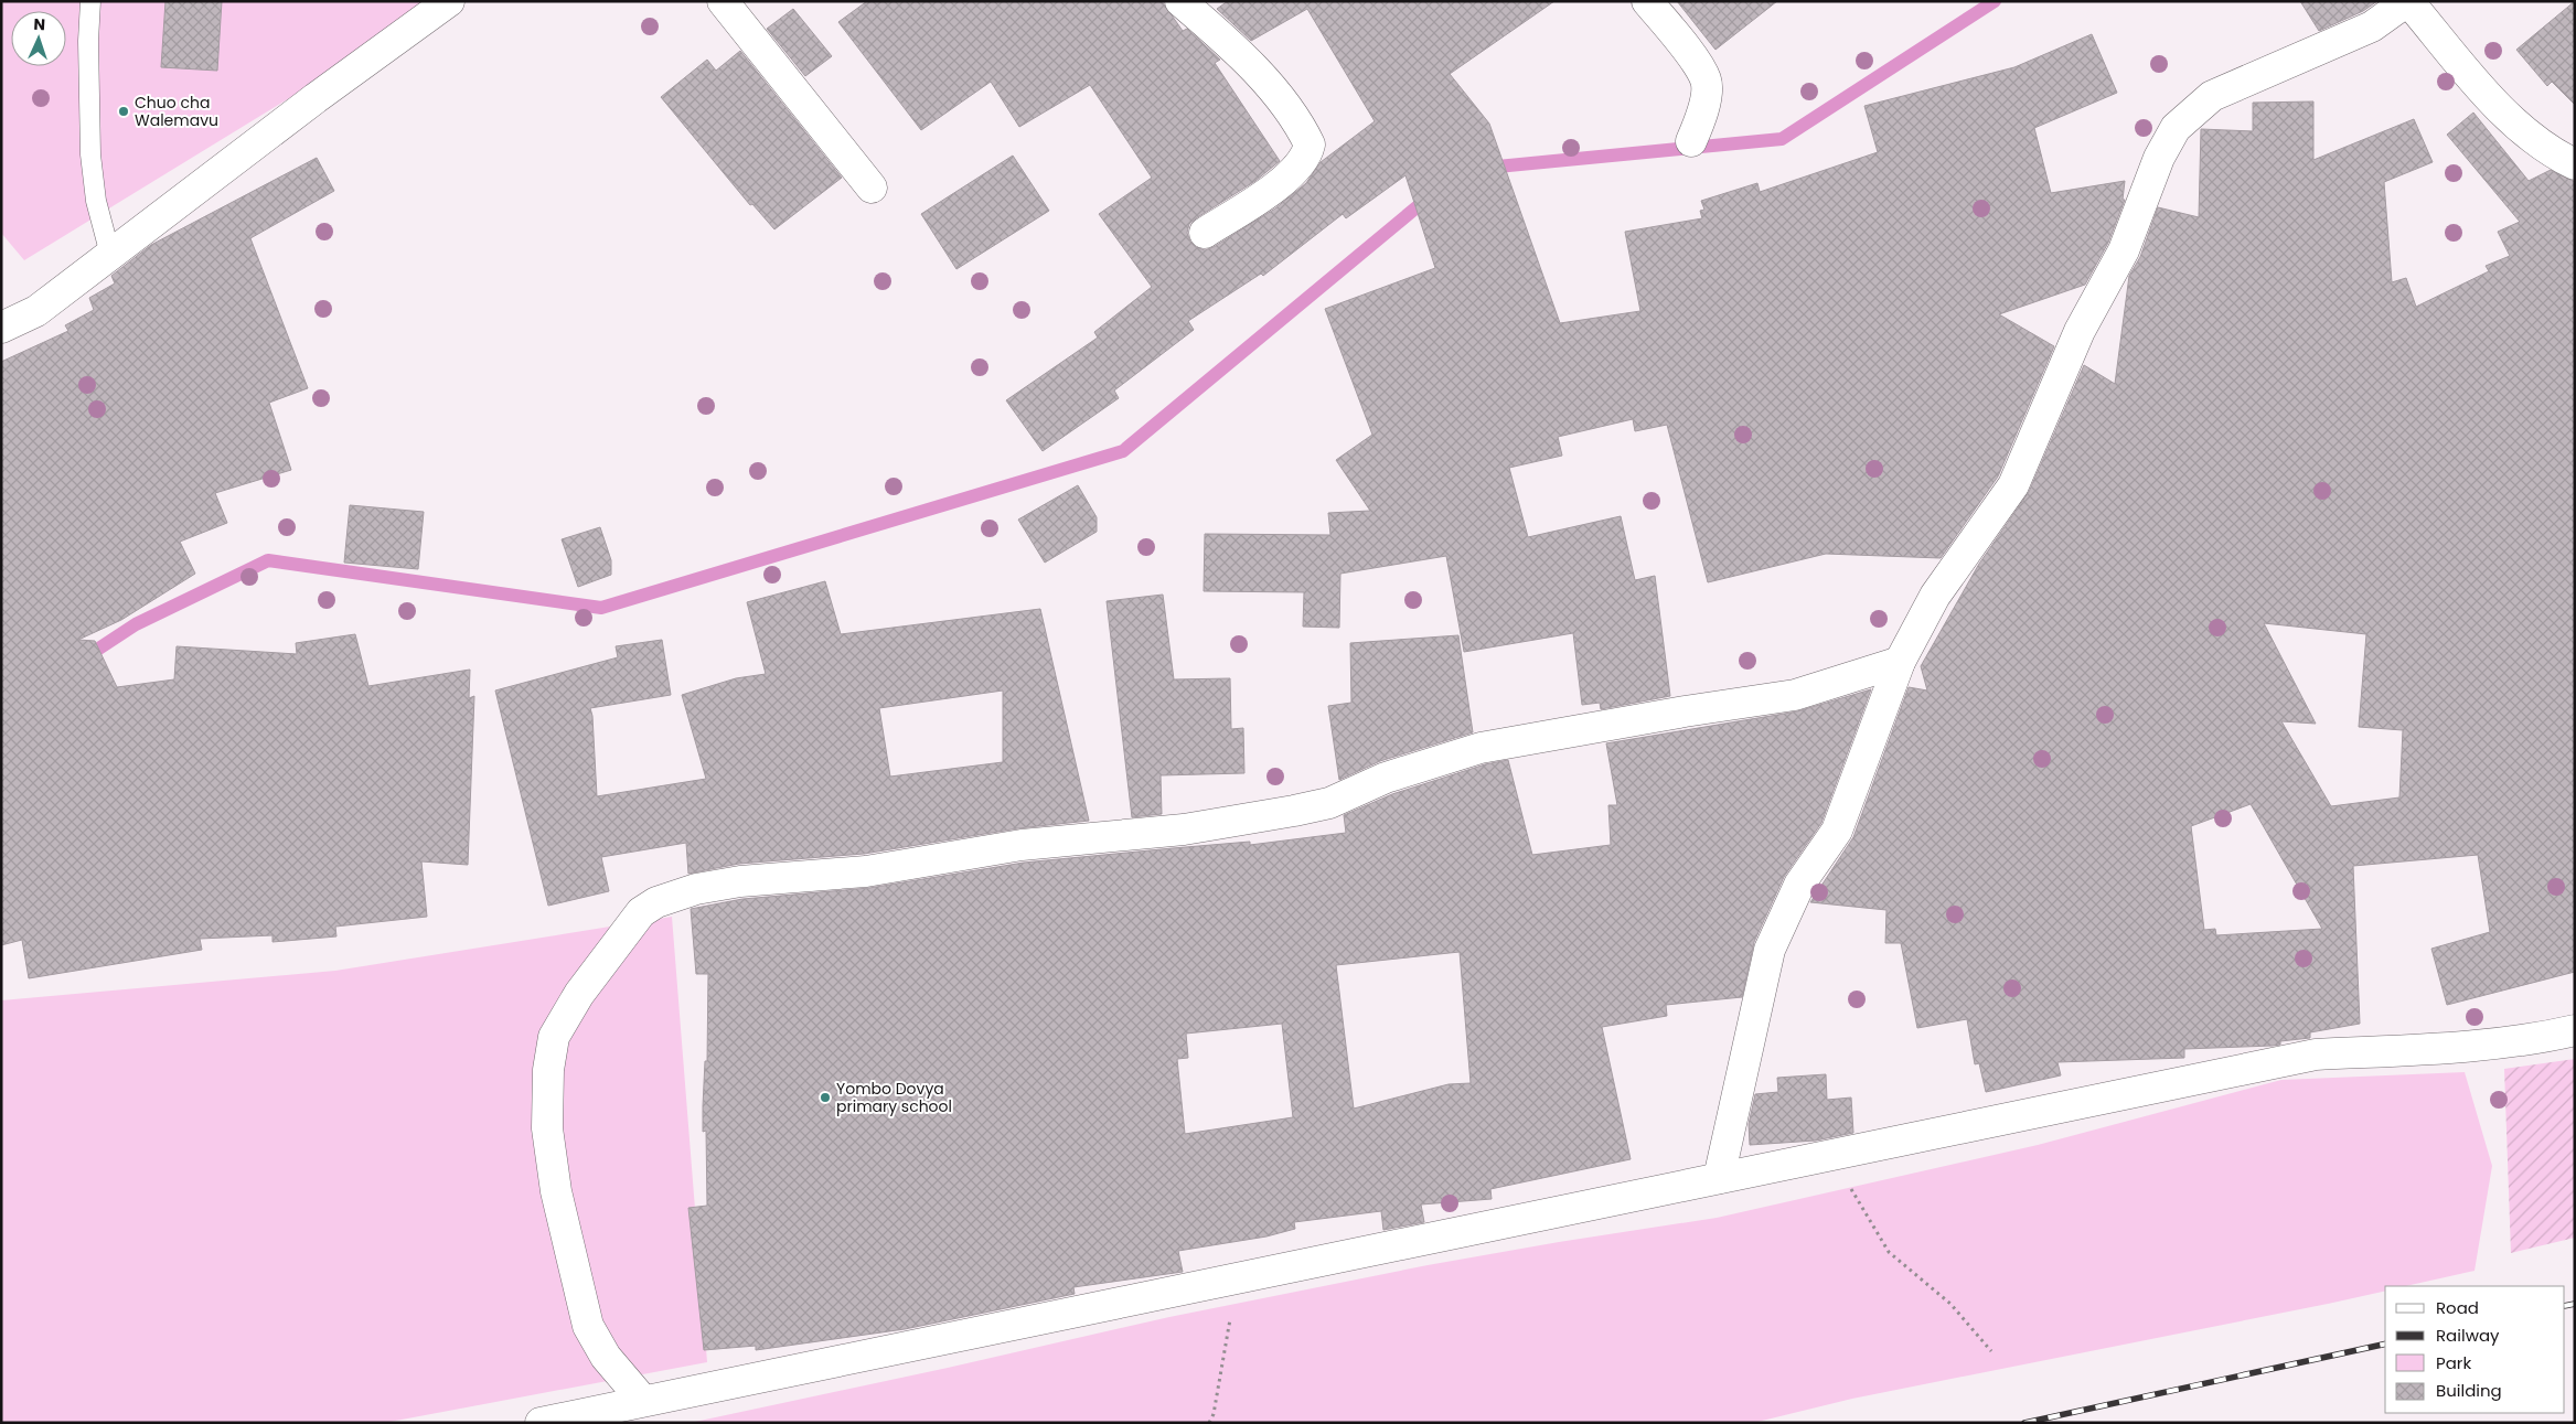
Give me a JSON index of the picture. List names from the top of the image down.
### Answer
{
  "places": ["Chuo cha Walemavu", "Yombo Dovya primary school"],
  "legend": [
    "Road",
    "Railway",
    "Park",
    "Building"
  ],
  "north": "top"
}
